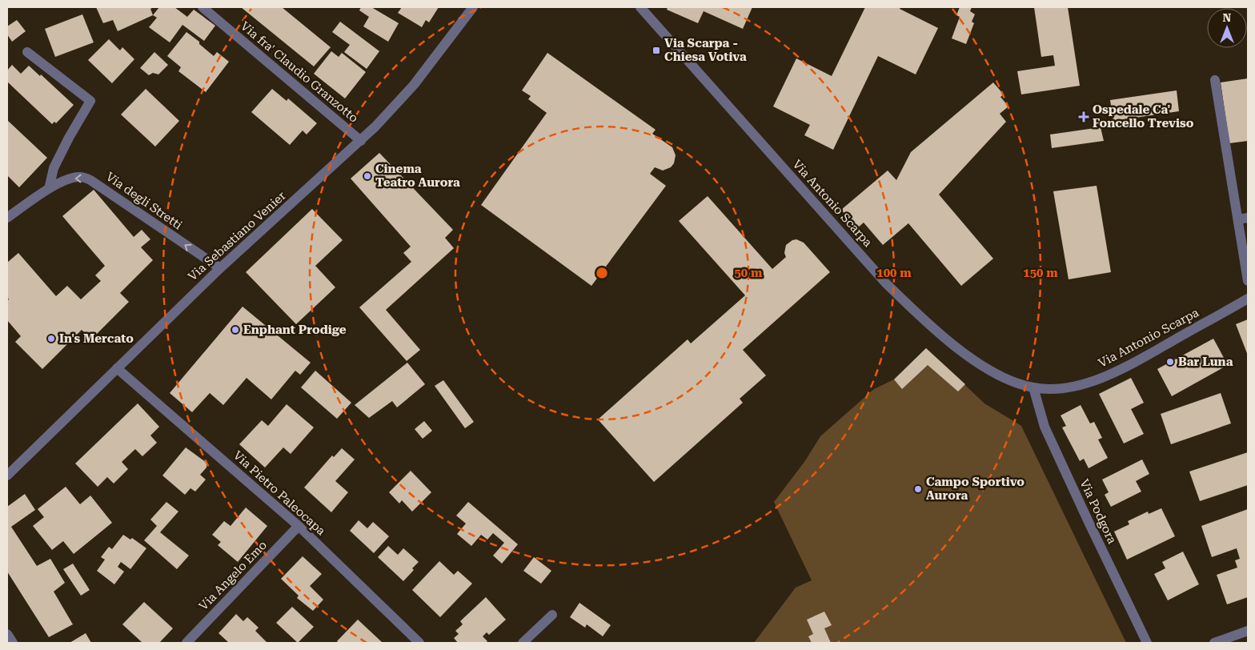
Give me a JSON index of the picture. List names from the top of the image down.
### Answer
{
  "streets": {
    "street": [
      "Via fra' Claudio Granzotto",
      "Via degli Stretti",
      "Via Antonio Scarpa",
      "Via Sebastiano Venier",
      "Via Pietro Paleocapa",
      "Via Podgora",
      "Via Angelo Emo"
    ]
  },
  "crossings": [
    ["Via fra' Claudio Granzotto", "Via Sebastiano Venier"],
    ["Via degli Stretti", "Via Sebastiano Venier"],
    ["Via Antonio Scarpa", "Via Podgora"],
    ["Via Sebastiano Venier", "Via Pietro Paleocapa"],
    ["Via Pietro Paleocapa", "Via Angelo Emo"]
  ],
  "one_way": ["Via degli Stretti"],
  "places": {
    "transit": ["Via Scarpa - Chiesa Votiva"],
    "health": ["Ospedale Ca' Foncello Treviso"],
    "other": [
      "Cinema Teatro Aurora",
      "Enphant Prodige",
      "In's Mercato",
      "Bar Luna",
      "Campo Sportivo Aurora"
    ]
  },
  "north": "top",
  "rings": ["50 m", "100 m", "150 m"]
}
